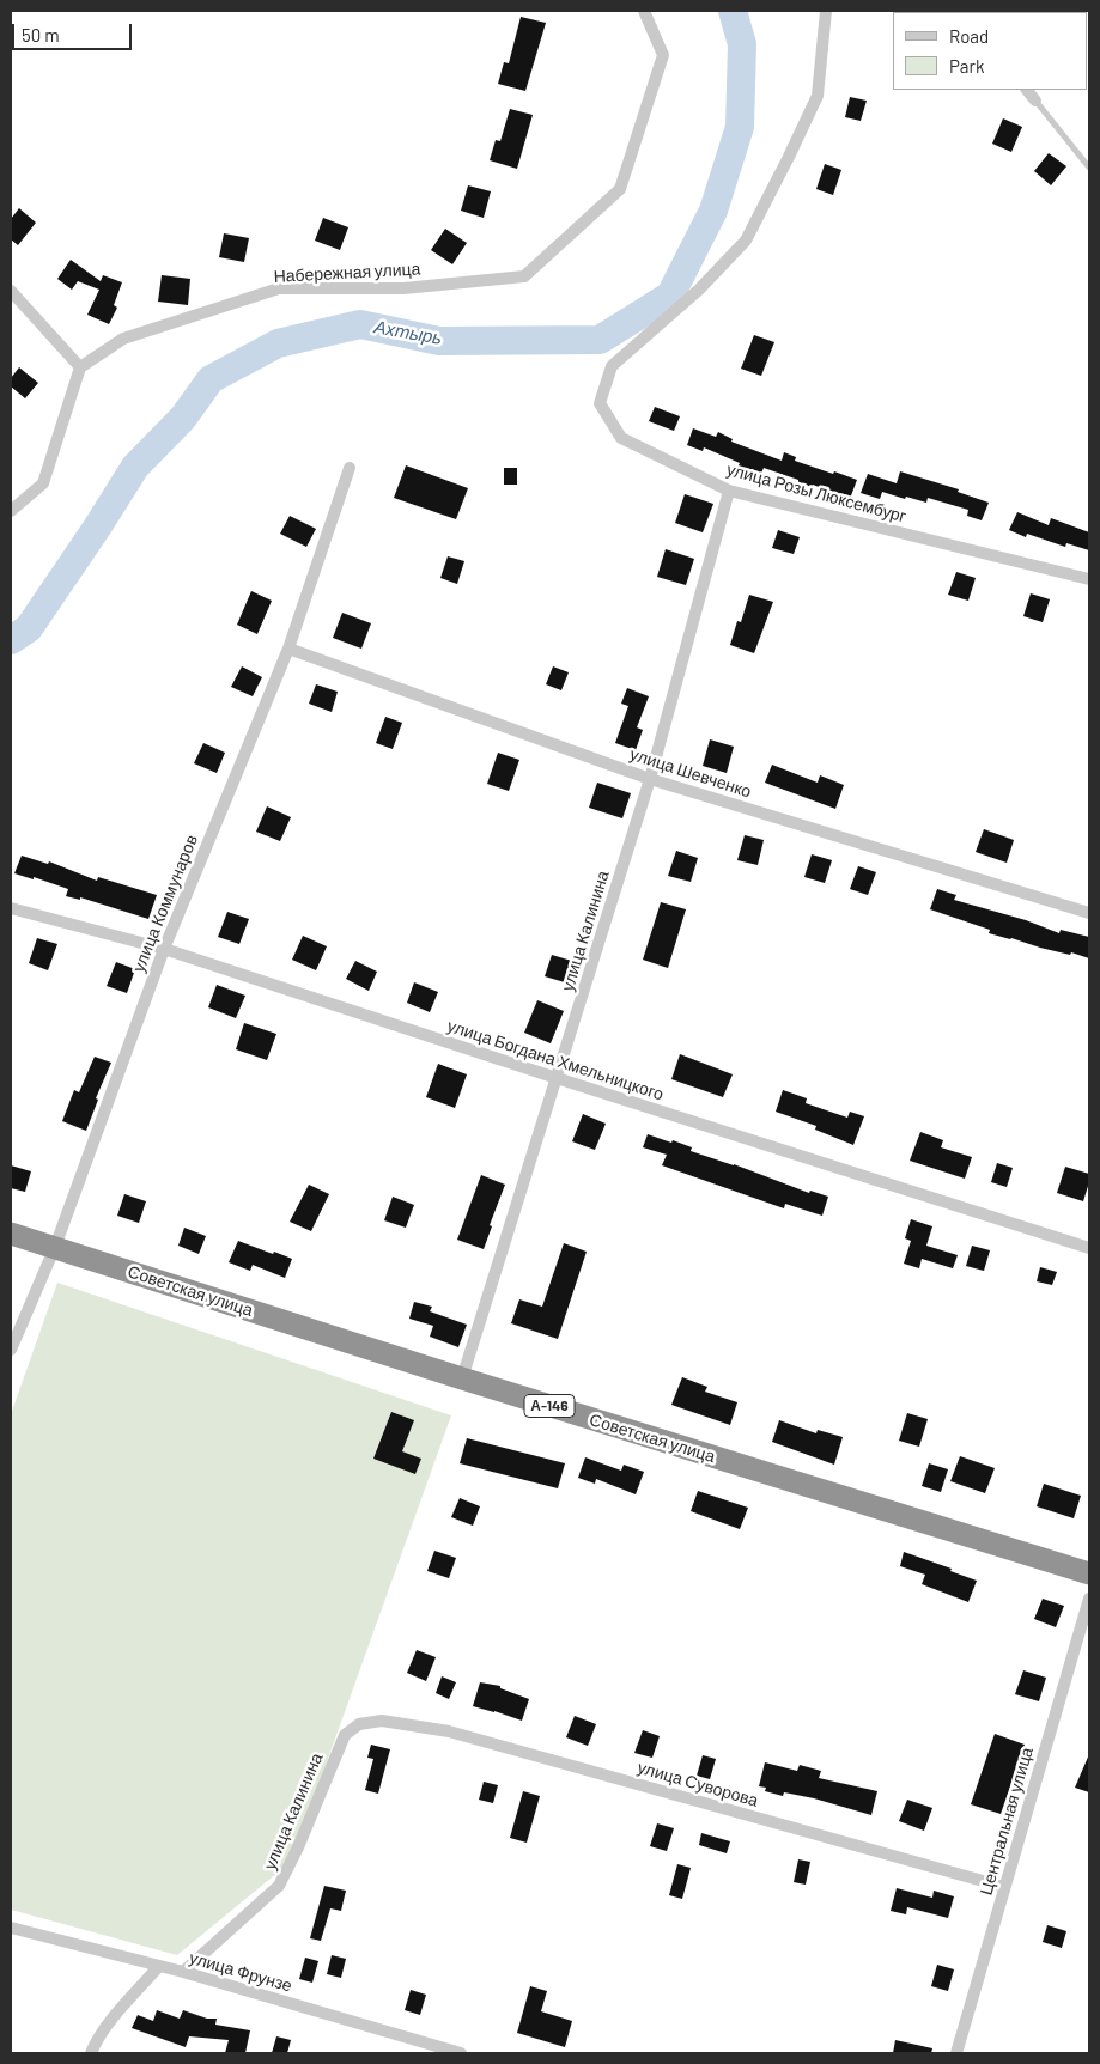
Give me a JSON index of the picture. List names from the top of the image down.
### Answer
{
  "streets": {
    "highway": ["Советская улица", "А-146"],
    "street": [
      "Набережная улица",
      "улица Розы Люксембург",
      "улица Шевченко",
      "улица Коммунаров",
      "улица Калинина",
      "улица Богдана Хмельницкого",
      "улица Суворова",
      "Центральная улица",
      "улица Фрунзе"
    ]
  },
  "crossings": [
    ["улица Розы Люксембург", "улица Калинина"],
    ["улица Шевченко", "улица Коммунаров"],
    ["улица Шевченко", "улица Калинина"],
    ["улица Коммунаров", "улица Богдана Хмельницкого"],
    ["улица Коммунаров", "Советская улица"],
    ["улица Калинина", "улица Богдана Хмельницкого"],
    ["улица Калинина", "Советская улица"],
    ["улица Калинина", "улица Суворова"],
    ["улица Калинина", "улица Фрунзе"],
    ["улица Суворова", "Центральная улица"]
  ],
  "water": ["Ахтырь"],
  "legend": ["Road", "Park"],
  "scale_bar": "50 m"
}
